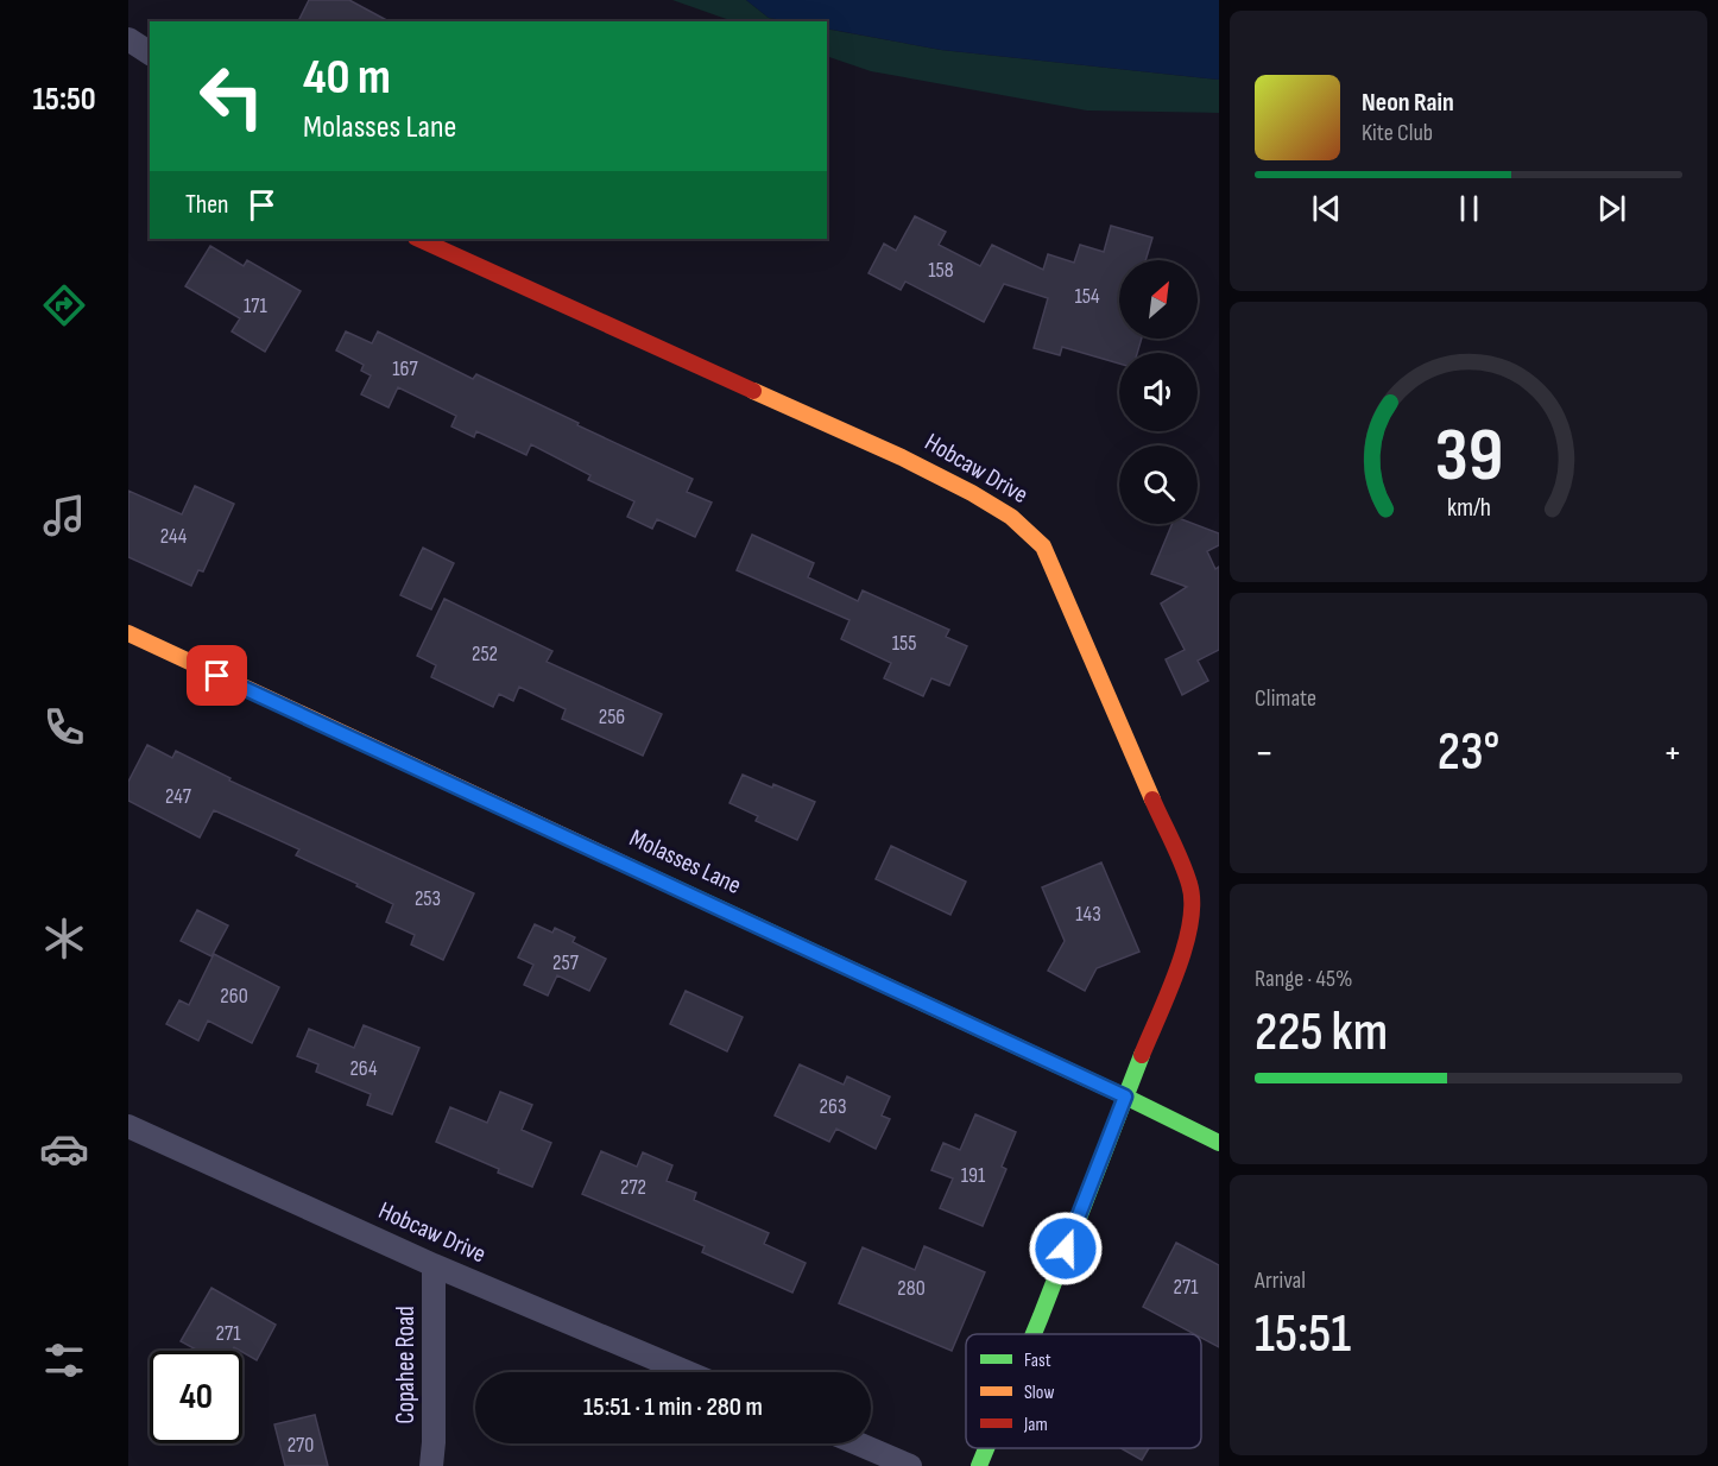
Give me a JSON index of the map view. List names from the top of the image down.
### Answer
{
  "streets": {
    "street": ["Hobcaw Drive", "Molasses Lane", "Copahee Road"]
  },
  "crossings": [
    ["Hobcaw Drive", "Molasses Lane"],
    ["Hobcaw Drive", "Copahee Road"]
  ],
  "house_numbers": [
    "158",
    "154",
    "171",
    "167",
    "244",
    "155",
    "252",
    "256",
    "247",
    "253",
    "143",
    "257",
    "260",
    "264",
    "263",
    "191",
    "272",
    "271",
    "280",
    "271",
    "270"
  ],
  "legend": ["Fast", "Slow", "Jam"],
  "north": "top right",
  "page": {
    "tabs": "15:50",
    "turn": ["40 m", "Molasses Lane"],
    "song": ["Neon Rain", "Kite Club"],
    "then": "Then",
    "tile": [
      "Climate",
      ["Range · 45%", "225 km"],
      ["Arrival", "15:51"]
    ],
    "heat": ["−", "23°", "+"],
    "limit": "40",
    "trip": "15:51 · 1 min · 280 m",
    "gauge": ["39", "km/h"]
  }
}
